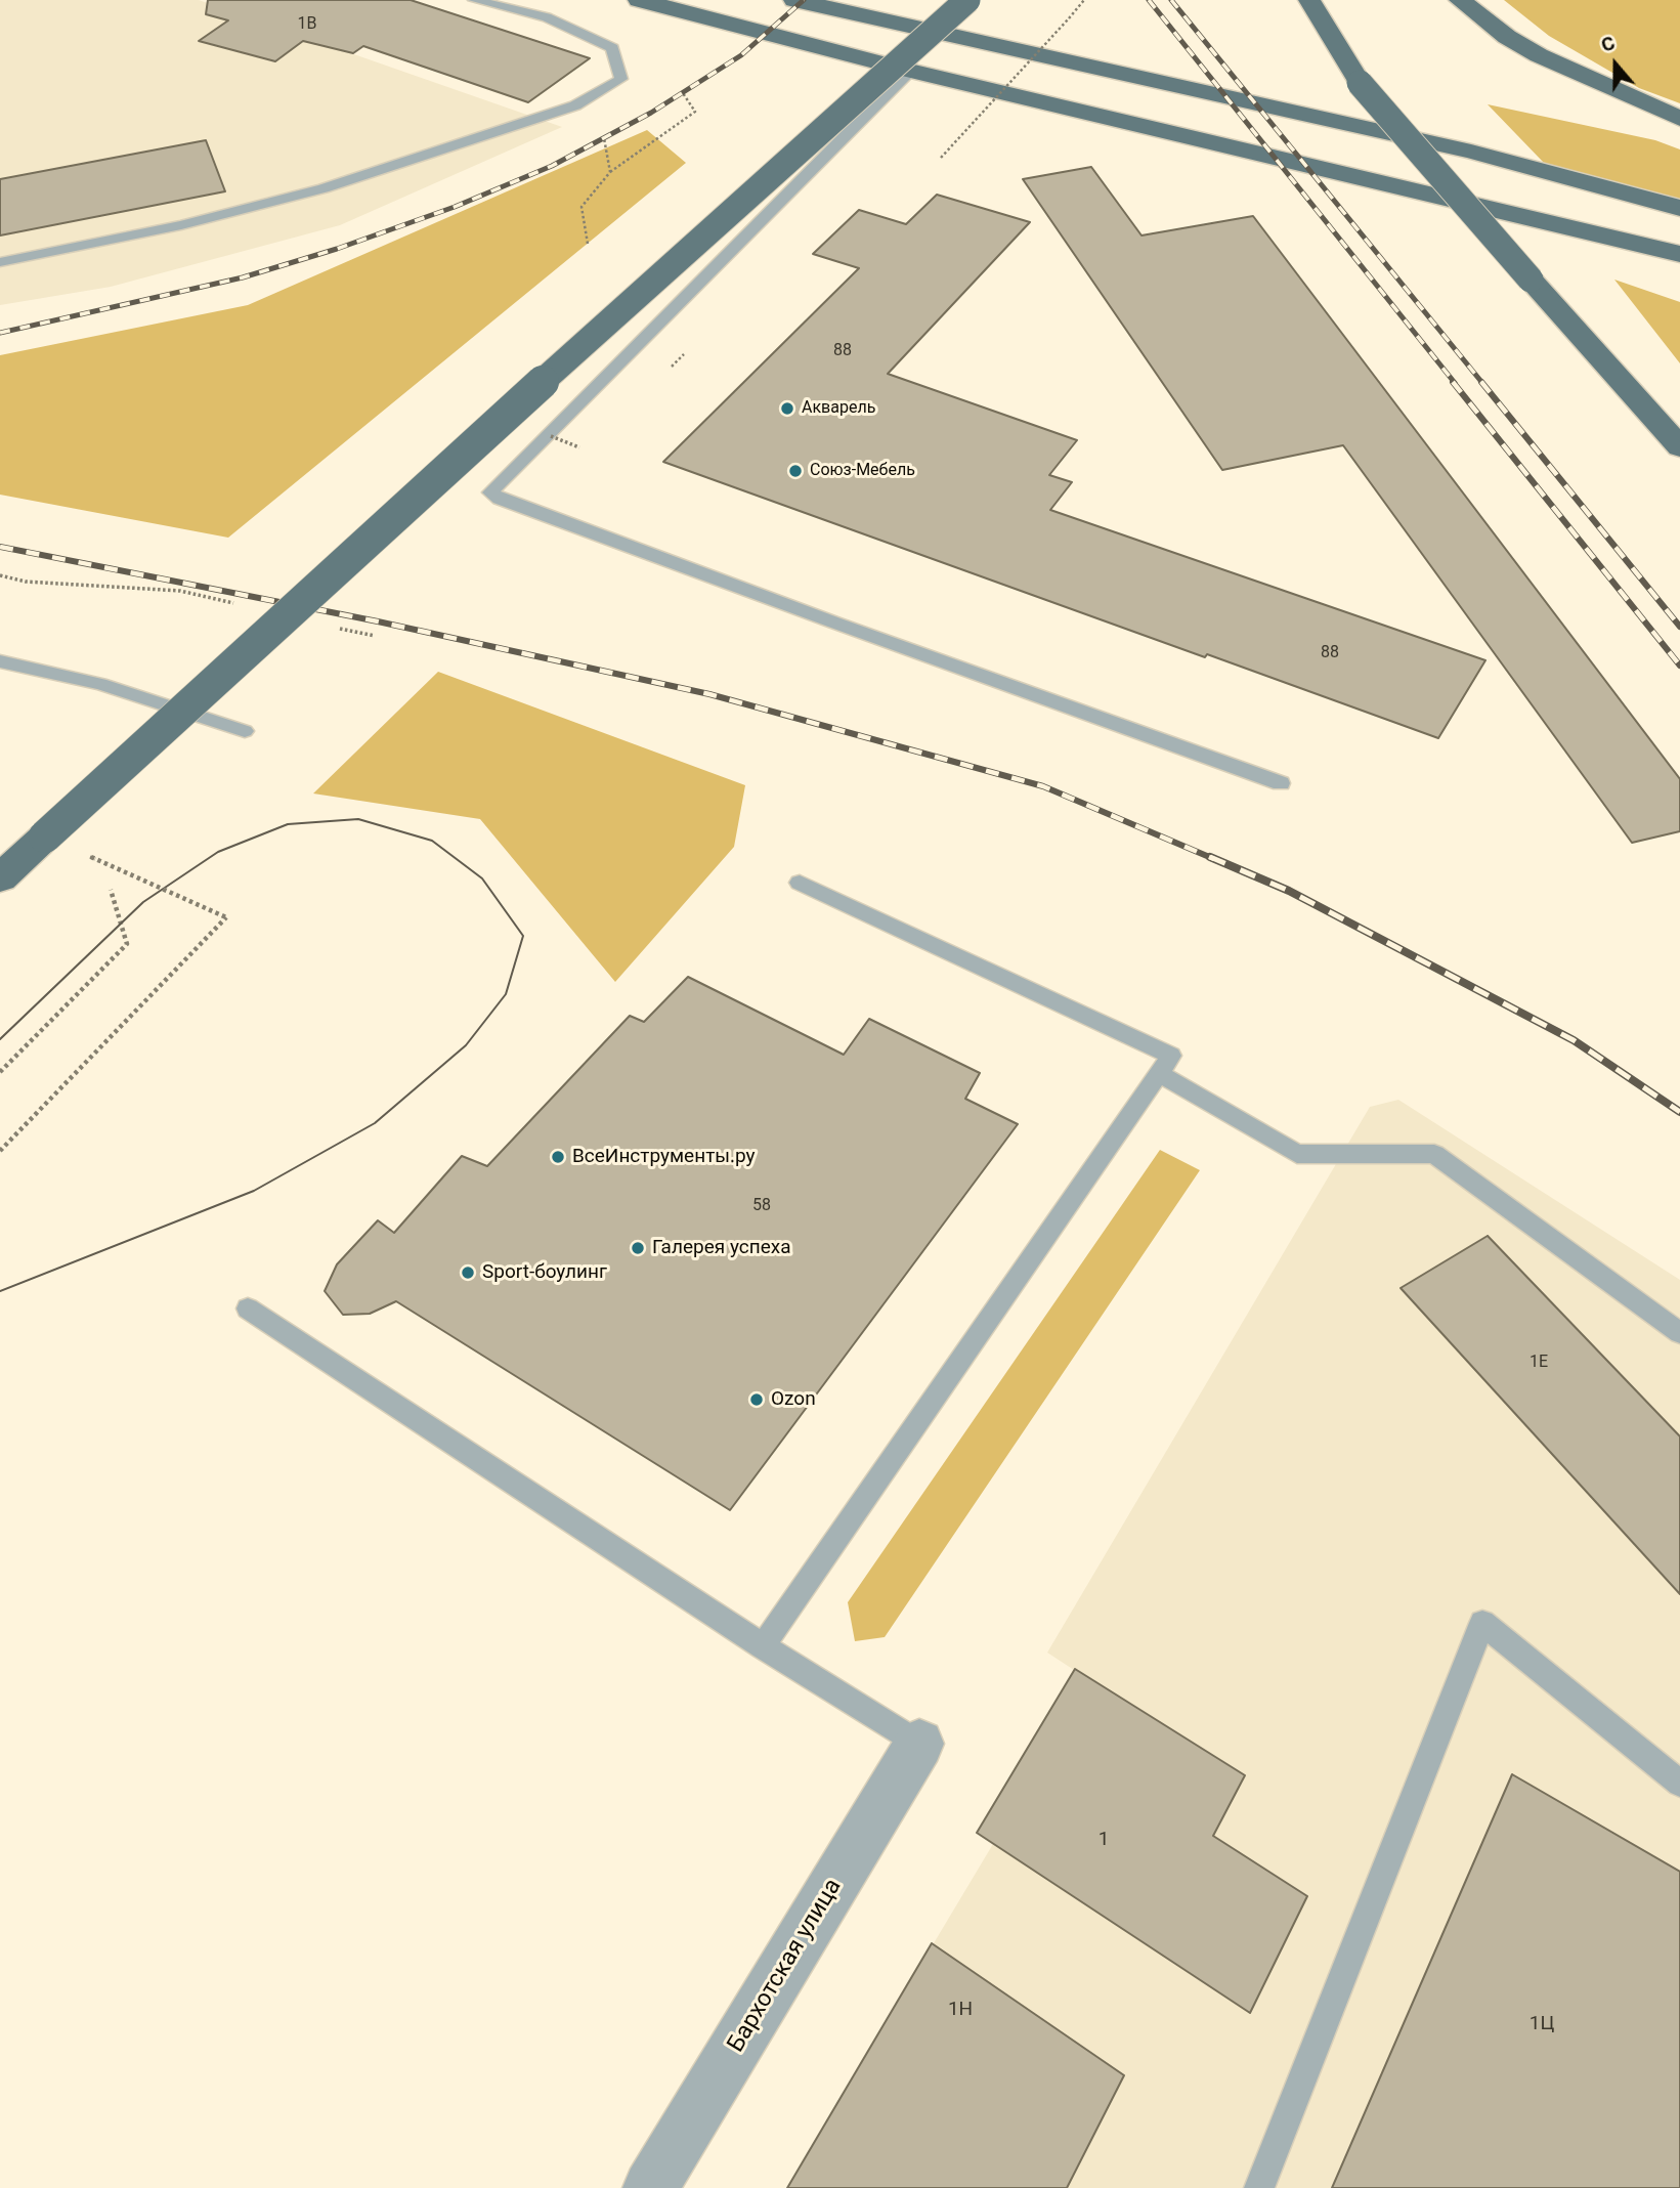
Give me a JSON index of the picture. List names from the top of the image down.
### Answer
{
  "streets": {
    "street": ["Бархотская улица"]
  },
  "places": [
    "Акварель",
    "Союз-Мебель",
    "ВсеИнструменты.ру",
    "Галерея успеха",
    "Sport-боулинг",
    "Ozon"
  ],
  "house_numbers": [
    "1В",
    "88",
    "88",
    "58",
    "1Е",
    "1",
    "1Н",
    "1Ц"
  ],
  "north": "top"
}
